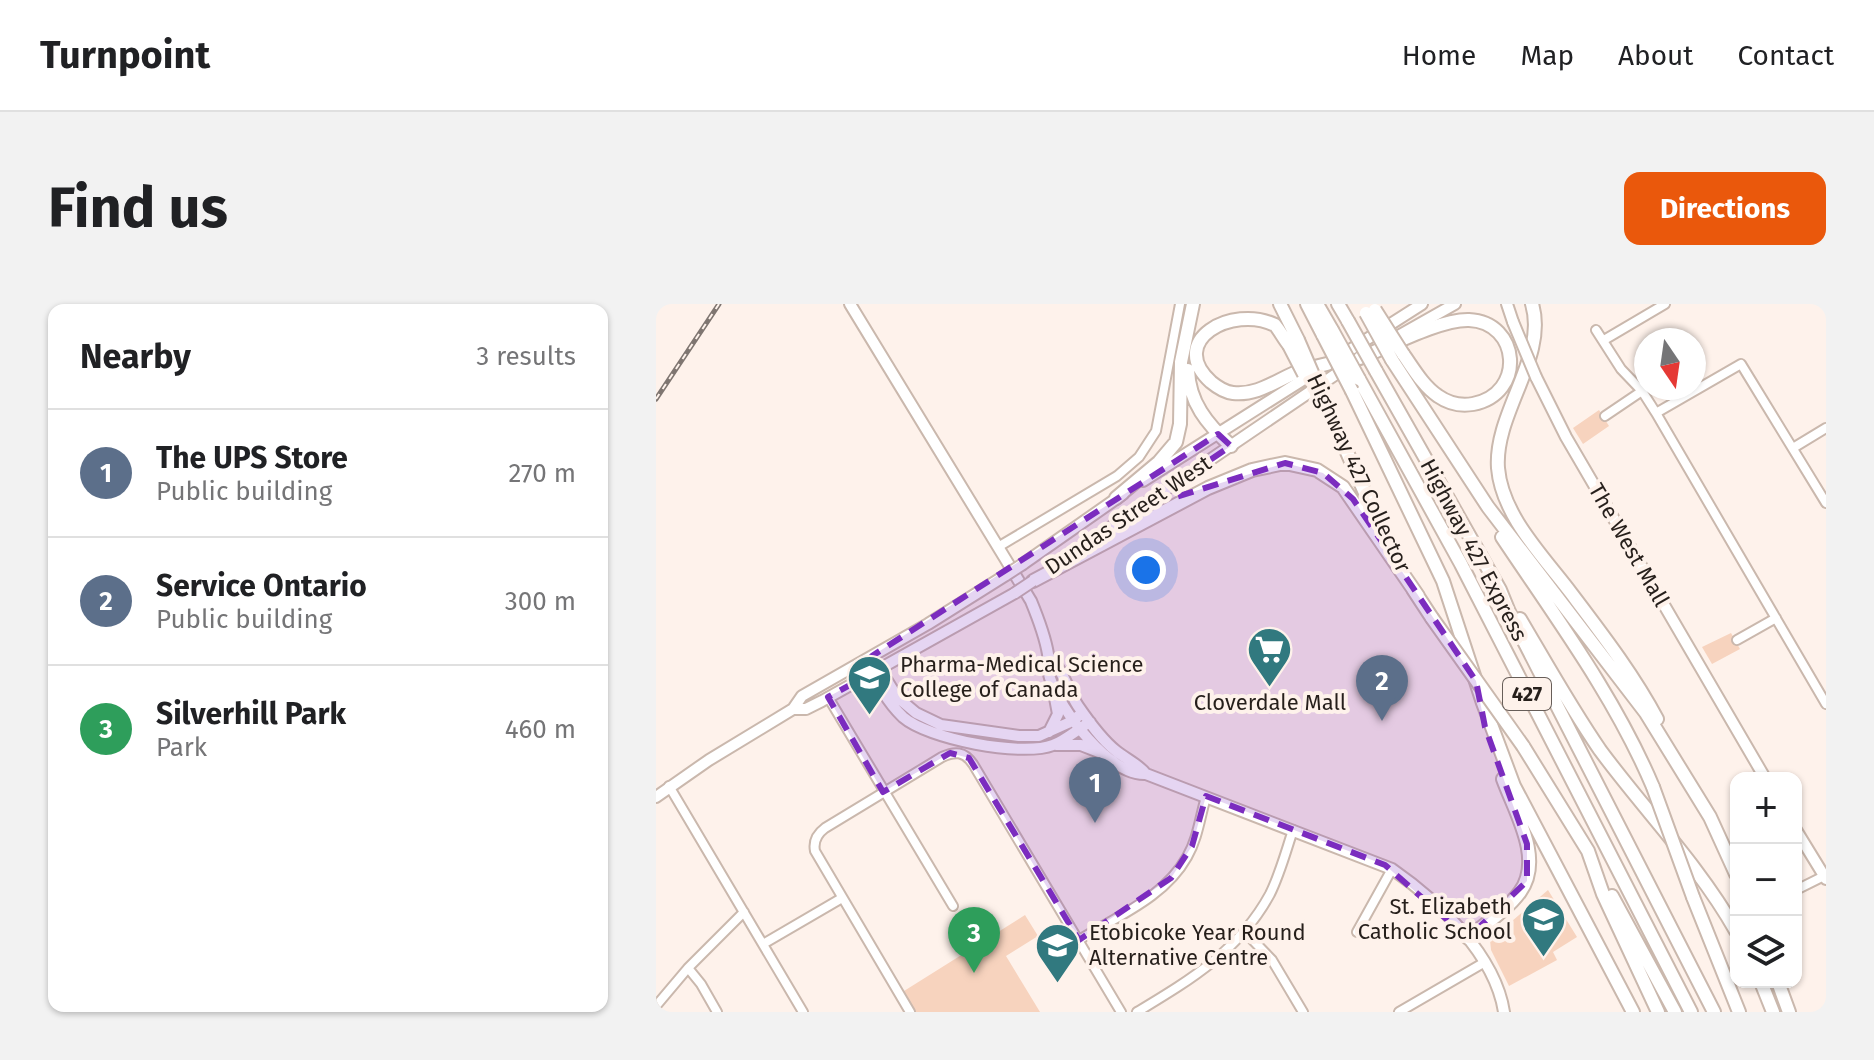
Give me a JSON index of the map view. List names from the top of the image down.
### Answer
{
  "streets": {
    "highway": ["Highway 427 Collector", "Highway 427 Express", "427"],
    "main road": ["Dundas Street West", "The West Mall"]
  },
  "places": {
    "supermarket": ["Cloverdale Mall"],
    "school or university": ["Pharma-Medical Science College of Canada", "St. Elizabeth Catholic School", "Etobicoke Year Round Alternative Centre"]
  },
  "north": "bottom",
  "page": {
    "header": "Turnpoint",
    "nav": [
      "Home",
      "Map",
      "About",
      "Contact"
    ],
    "buttons": "Directions",
    "title": "Find us",
    "heading": ["Nearby", "3 results"],
    "list": [
      {
        "mark": "1",
        "name": "The UPS Store",
        "note": "Public building",
        "value": "270 m"
      },
      {
        "mark": "2",
        "name": "Service Ontario",
        "note": "Public building",
        "value": "300 m"
      },
      {
        "mark": "3",
        "name": "Silverhill Park",
        "note": "Park",
        "value": "460 m"
      }
    ],
    "pins": ["2", "1", "3"],
    "map_buttons": ["+", "−"]
  }
}
